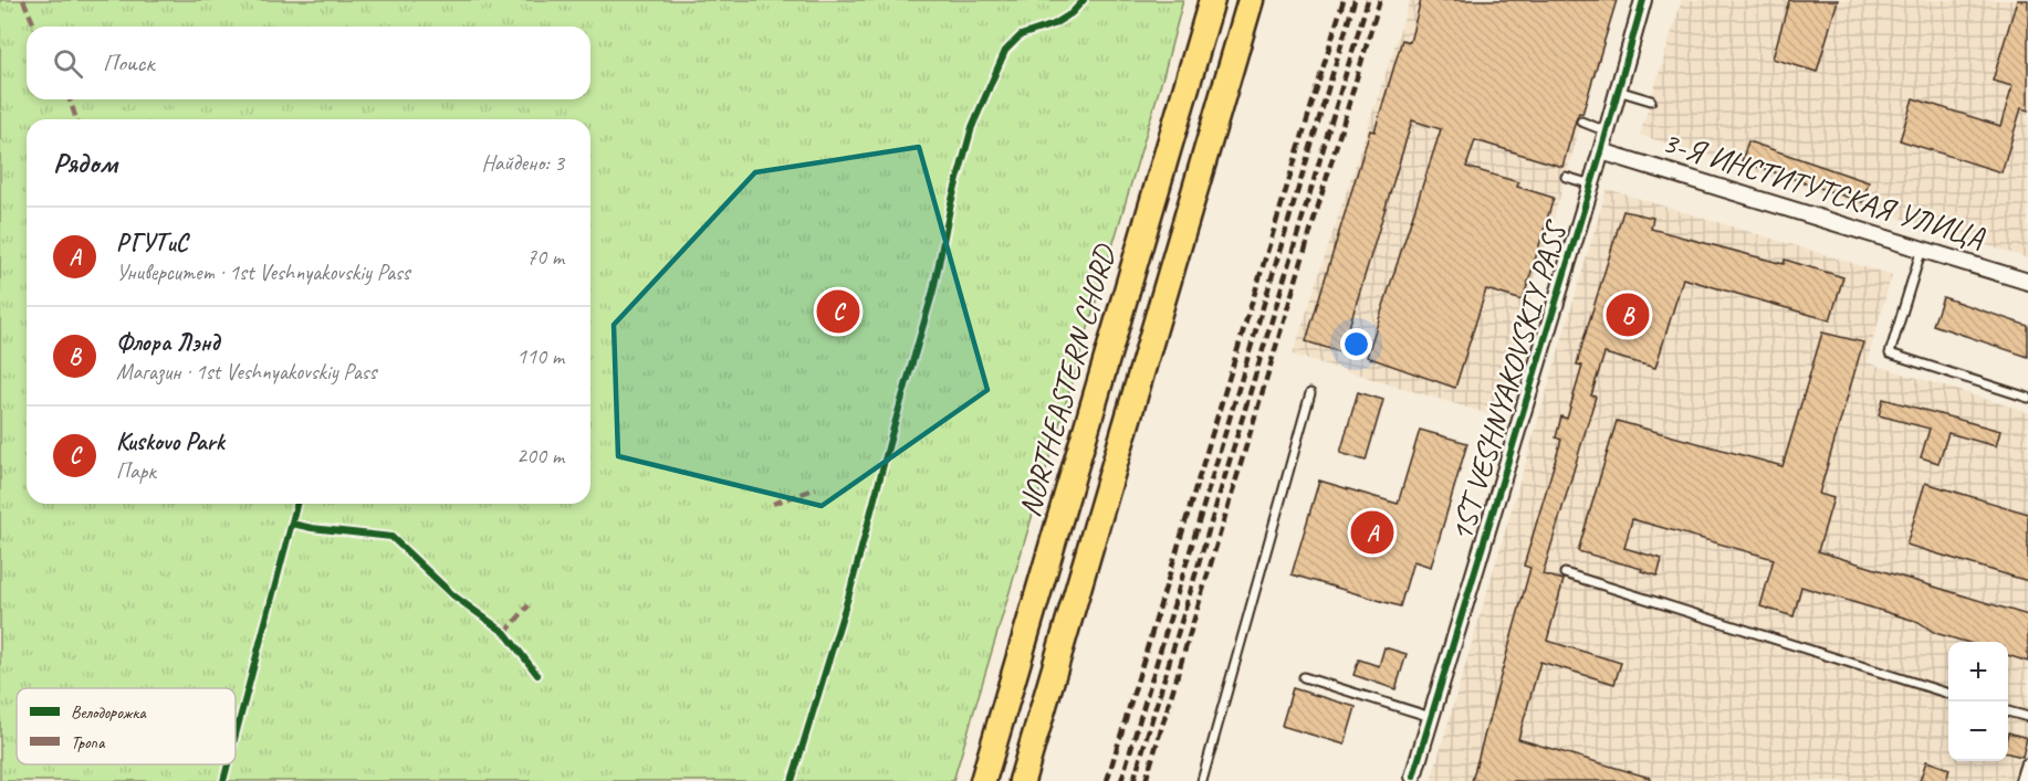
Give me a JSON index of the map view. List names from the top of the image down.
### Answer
{
  "streets": {
    "main road": ["NORTHEASTERN CHORD"],
    "street": ["3-Я ИНСТИТУТСКАЯ УЛИЦА", "1ST VESHNYAKOVSKIY PASS"]
  },
  "crossings": [
    ["3-Я ИНСТИТУТСКАЯ УЛИЦА", "1ST VESHNYAKOVSKIY PASS"]
  ],
  "legend": ["Велодорожка", "Тропа"],
  "page": {
    "search": "Поиск",
    "heading": ["Рядом", "Найдено: 3"],
    "list": [
      {
        "mark": "A",
        "name": "РГУТиС",
        "note": "Университет · 1st Veshnyakovskiy Pass",
        "value": "70 m"
      },
      {
        "mark": "B",
        "name": "Флора Лэнд",
        "note": "Магазин · 1st Veshnyakovskiy Pass",
        "value": "110 m"
      },
      {
        "mark": "C",
        "name": "Kuskovo Park",
        "note": "Парк",
        "value": "200 m"
      }
    ],
    "pins": ["C", "B", "A"],
    "map_buttons": ["+", "−"]
  }
}
